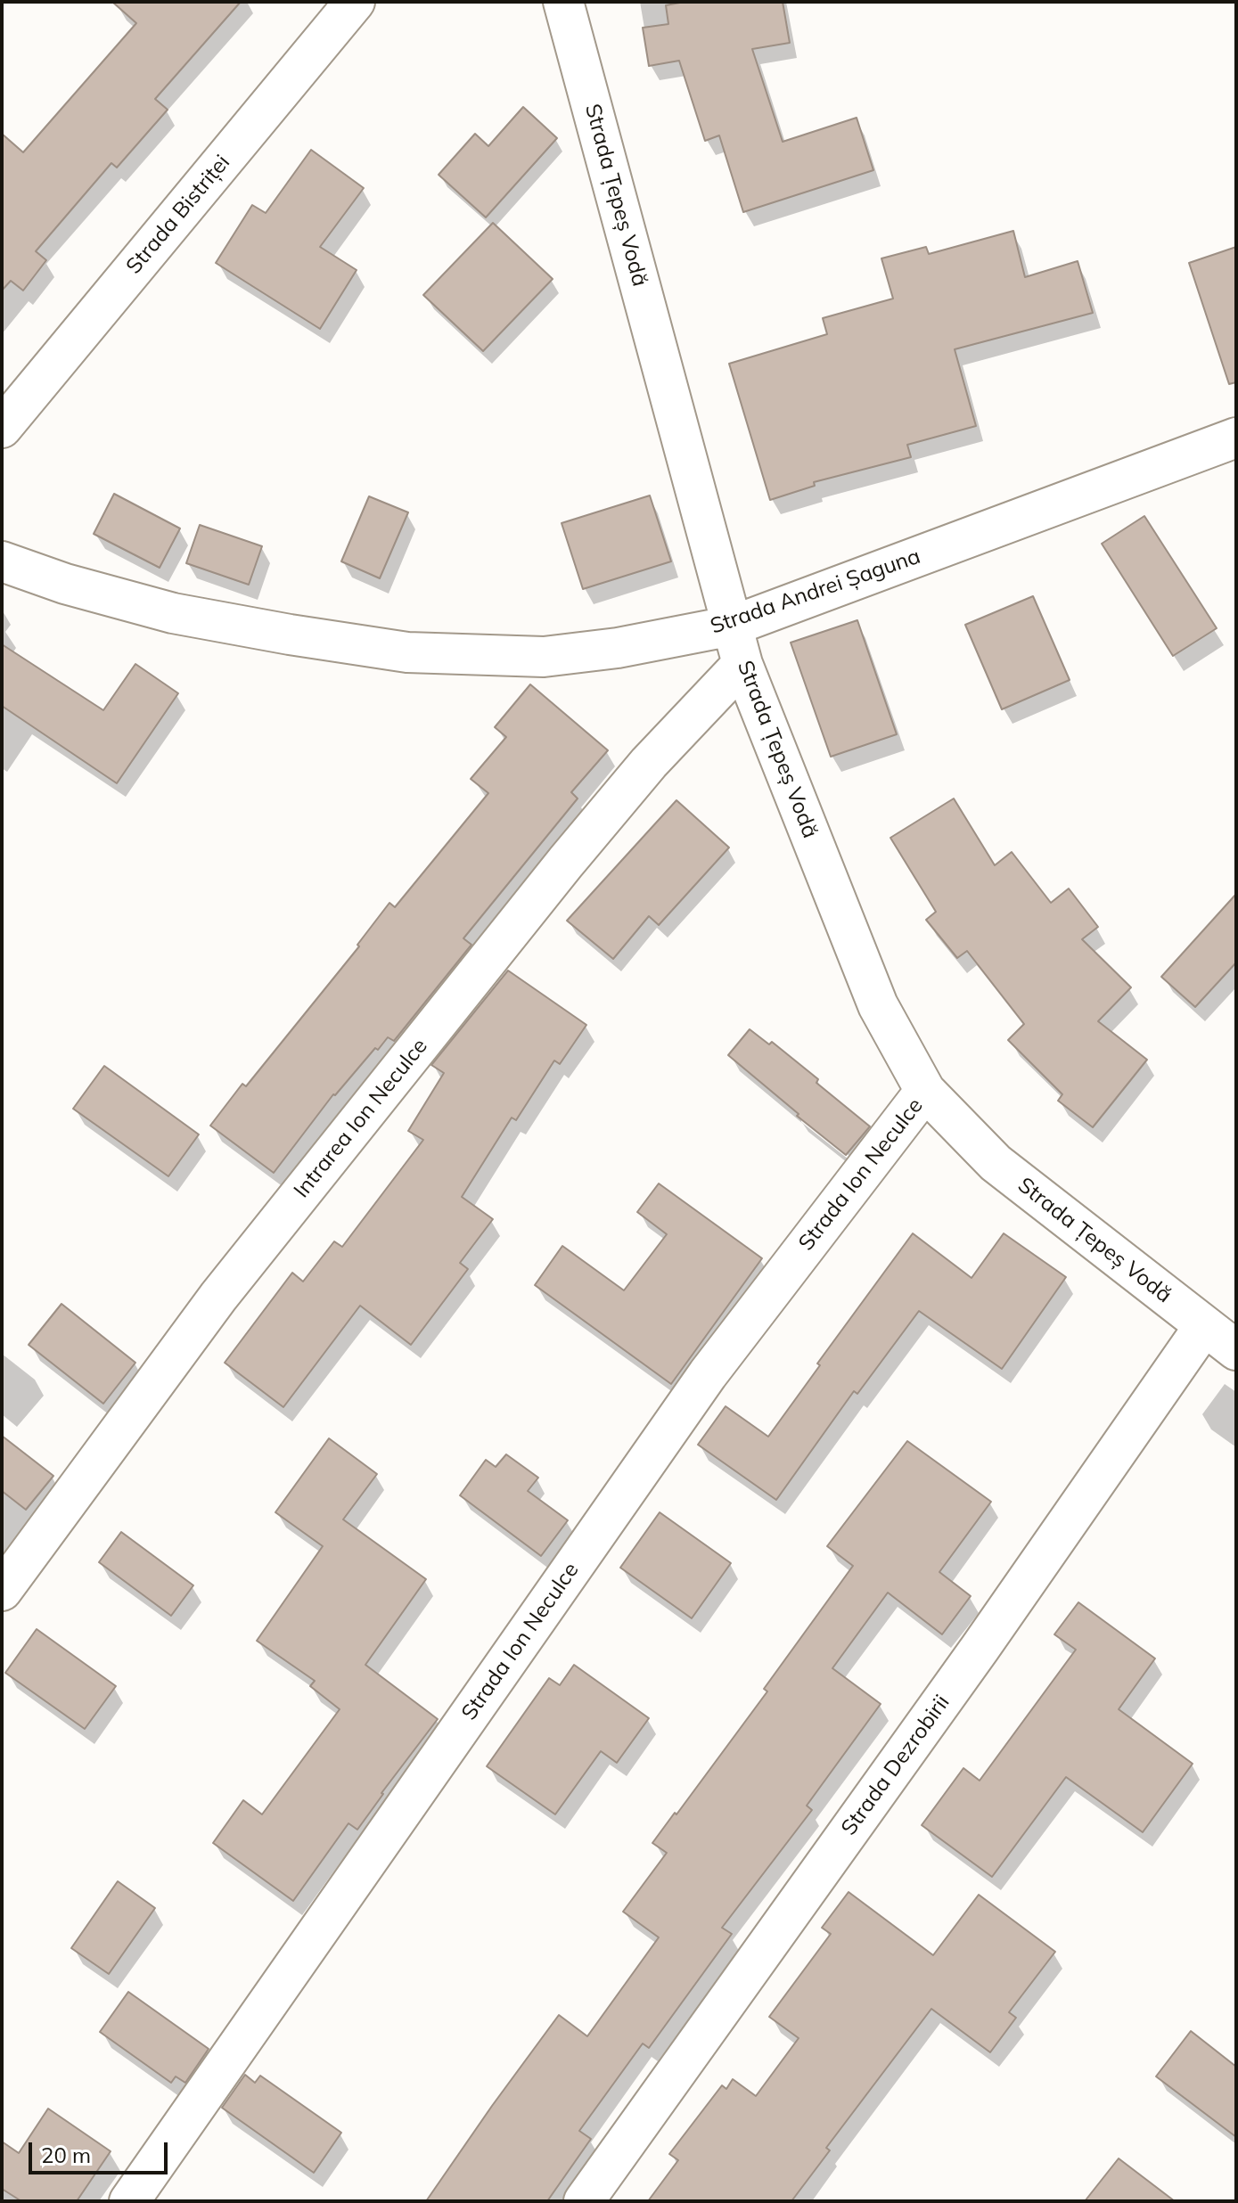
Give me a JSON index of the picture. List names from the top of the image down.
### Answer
{
  "streets": {
    "street": [
      "Strada Țepeș Vodă",
      "Strada Bistriței",
      "Strada Andrei Șaguna",
      "Intrarea Ion Neculce",
      "Strada Ion Neculce",
      "Strada Dezrobirii"
    ]
  },
  "crossings": [
    ["Strada Țepeș Vodă", "Strada Andrei Șaguna"],
    ["Strada Țepeș Vodă", "Intrarea Ion Neculce"],
    ["Strada Țepeș Vodă", "Strada Ion Neculce"],
    ["Strada Țepeș Vodă", "Strada Dezrobirii"]
  ],
  "scale_bar": "20 m"
}
